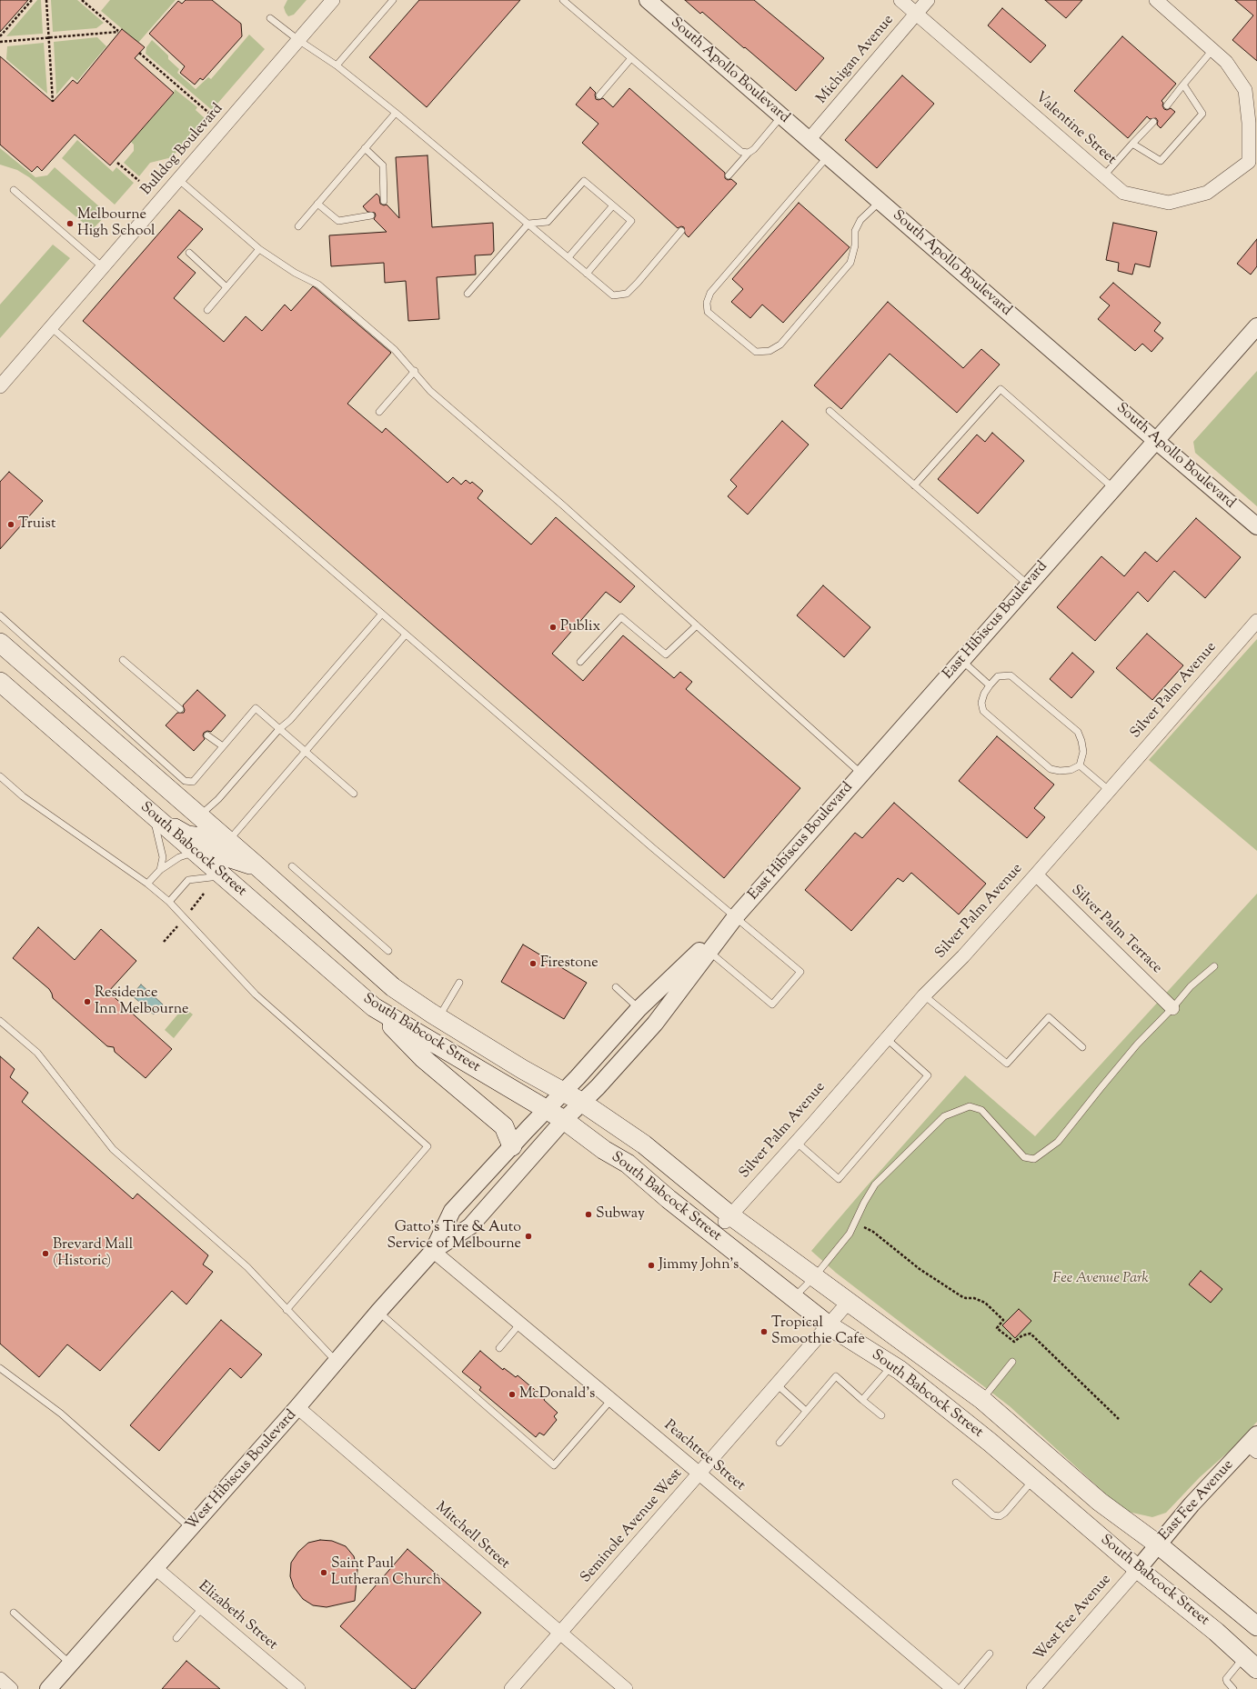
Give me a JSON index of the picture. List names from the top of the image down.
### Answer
{
  "streets": {
    "main road": ["South Babcock Street"],
    "street": [
      "Michigan Avenue",
      "South Apollo Boulevard",
      "Valentine Street",
      "Bulldog Boulevard",
      "East Hibiscus Boulevard",
      "Silver Palm Avenue",
      "Silver Palm Terrace",
      "Peachtree Street",
      "West Hibiscus Boulevard",
      "East Fee Avenue",
      "Seminole Avenue West",
      "Mitchell Street",
      "Elizabeth Street",
      "West Fee Avenue"
    ]
  },
  "crossings": [
    ["Michigan Avenue", "South Apollo Boulevard"],
    ["Michigan Avenue", "Valentine Street"],
    ["South Apollo Boulevard", "East Hibiscus Boulevard"],
    ["East Hibiscus Boulevard", "South Babcock Street"],
    ["East Hibiscus Boulevard", "West Hibiscus Boulevard"],
    ["Silver Palm Avenue", "South Babcock Street"],
    ["Silver Palm Avenue", "Silver Palm Terrace"],
    ["South Babcock Street", "West Hibiscus Boulevard"],
    ["South Babcock Street", "East Fee Avenue"],
    ["South Babcock Street", "Seminole Avenue West"],
    ["South Babcock Street", "West Fee Avenue"],
    ["Peachtree Street", "West Hibiscus Boulevard"],
    ["Peachtree Street", "Seminole Avenue West"],
    ["West Hibiscus Boulevard", "Mitchell Street"],
    ["West Hibiscus Boulevard", "Elizabeth Street"],
    ["East Fee Avenue", "West Fee Avenue"],
    ["Seminole Avenue West", "Mitchell Street"]
  ],
  "parks": ["Fee Avenue Park"],
  "places": [
    "Melbourne High School",
    "Truist",
    "Publix",
    "Firestone",
    "Residence Inn Melbourne",
    "Subway",
    "Gatto's Tire & Auto Service of Melbourne",
    "Brevard Mall (Historic)",
    "Jimmy John's",
    "Tropical Smoothie Cafe",
    "McDonald's",
    "Saint Paul Lutheran Church"
  ]
}
